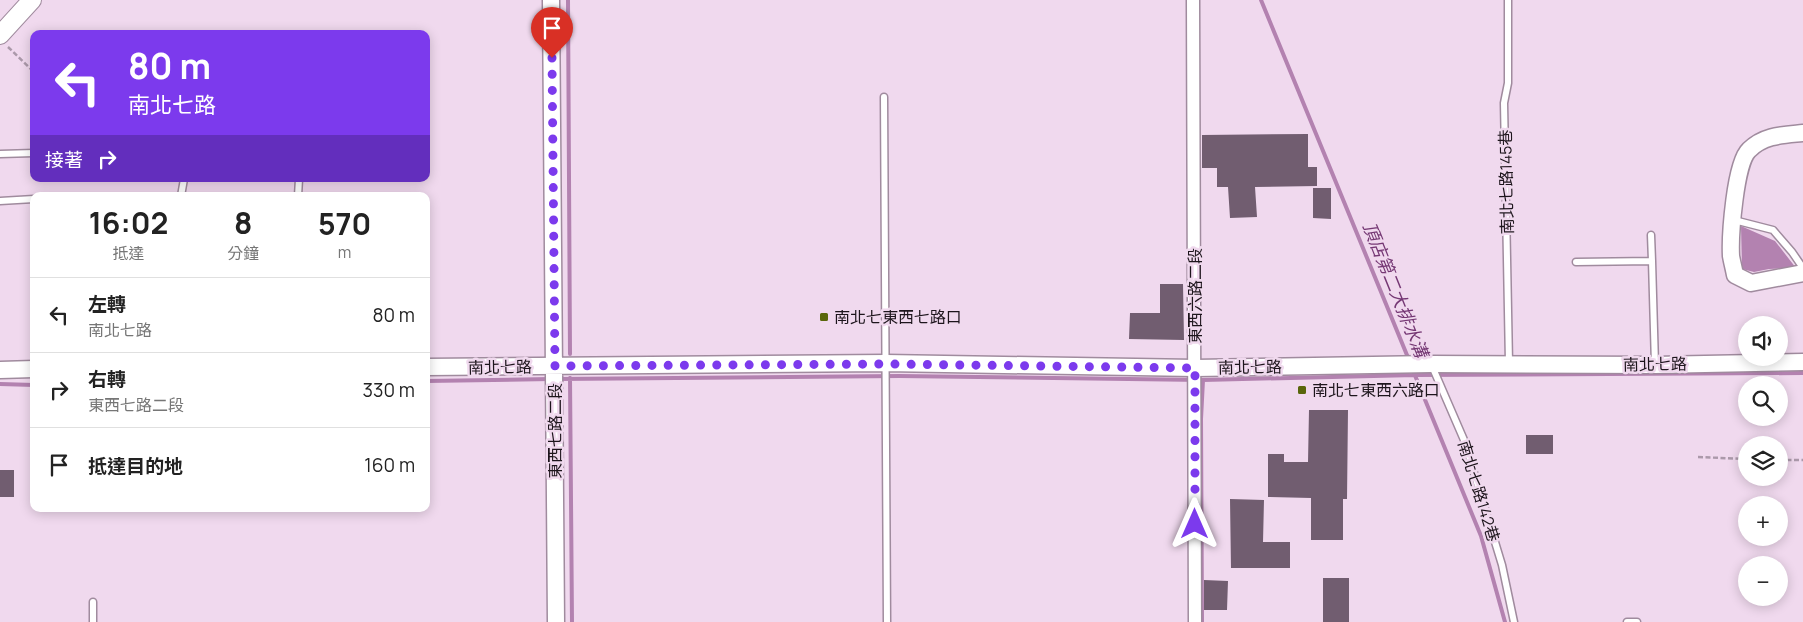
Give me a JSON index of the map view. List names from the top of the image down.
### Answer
{
  "streets": {
    "street": ["東西六路二段", "南北七路", "東西七路二段"],
    "lane": ["南北七路145巷", "南北七路142巷"]
  },
  "crossings": [
    ["南北七路145巷", "南北七路"],
    ["東西六路二段", "南北七路"],
    ["南北七路", "東西七路二段"],
    ["南北七路", "南北七路142巷"]
  ],
  "water": ["頂店第二大排水溝"],
  "places": {
    "transit": ["南北七東西七路口", "南北七東西六路口"]
  },
  "page": {
    "turn": ["80 m", "南北七路"],
    "then": "接著",
    "eta": [
      "16:02",
      "抵達",
      "8",
      "分鐘",
      "570",
      "m"
    ],
    "list": [
      {
        "name": "左轉",
        "note": "南北七路",
        "value": "80 m"
      },
      {
        "name": "右轉",
        "note": "東西七路二段",
        "value": "330 m"
      },
      {
        "name": "抵達目的地",
        "value": "160 m"
      }
    ],
    "map_buttons": ["+", "−"]
  }
}
